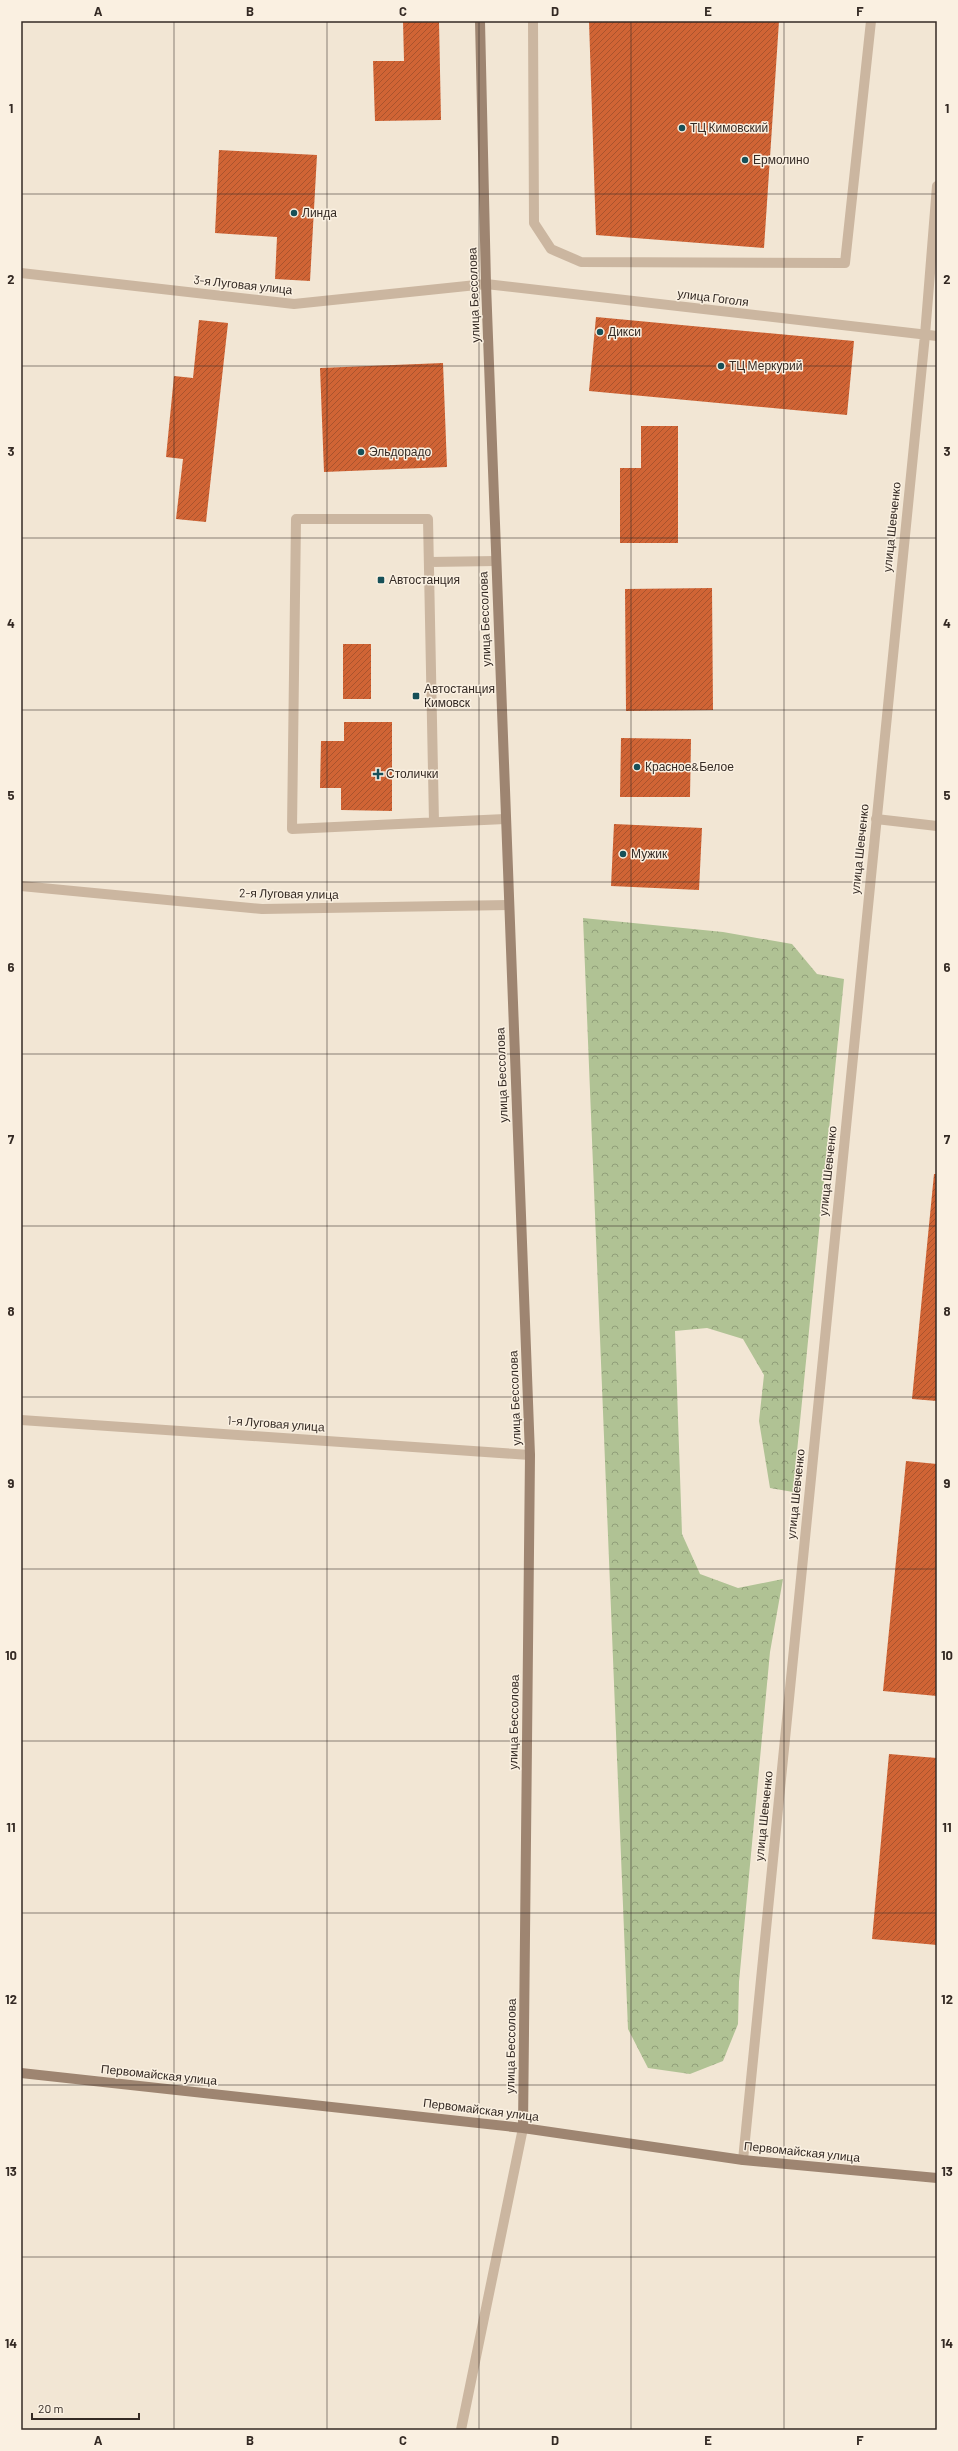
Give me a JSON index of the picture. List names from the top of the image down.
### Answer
{
  "streets": {
    "main road": ["улица Бессолова", "Первомайская улица"],
    "street": [
      "3-я Луговая улица",
      "улица Гоголя",
      "улица Шевченко",
      "2-я Луговая улица",
      "1-я Луговая улица"
    ]
  },
  "crossings": [
    ["3-я Луговая улица", "улица Бессолова"],
    ["3-я Луговая улица", "улица Гоголя"],
    ["улица Бессолова", "улица Гоголя"],
    ["улица Бессолова", "2-я Луговая улица"],
    ["улица Бессолова", "1-я Луговая улица"],
    ["улица Бессолова", "Первомайская улица"],
    ["улица Гоголя", "улица Шевченко"],
    ["улица Шевченко", "Первомайская улица"]
  ],
  "places": {
    "other": [
      "ТЦ Кимовский",
      "Ермолино",
      "Линда",
      "Дикси",
      "ТЦ Меркурий",
      "Эльдорадо",
      "Красное&Белое",
      "Мужик"
    ],
    "transit": ["Автостанция", "Автостанция Кимовск"],
    "health": ["Столички"]
  },
  "scale_bar": "20 m",
  "grid": {
    "columns": [
      "A",
      "B",
      "C",
      "D",
      "E",
      "F"
    ],
    "rows": [
      "1",
      "2",
      "3",
      "4",
      "5",
      "6",
      "7",
      "8",
      "9",
      "10",
      "11",
      "12",
      "13",
      "14"
    ]
  }
}
